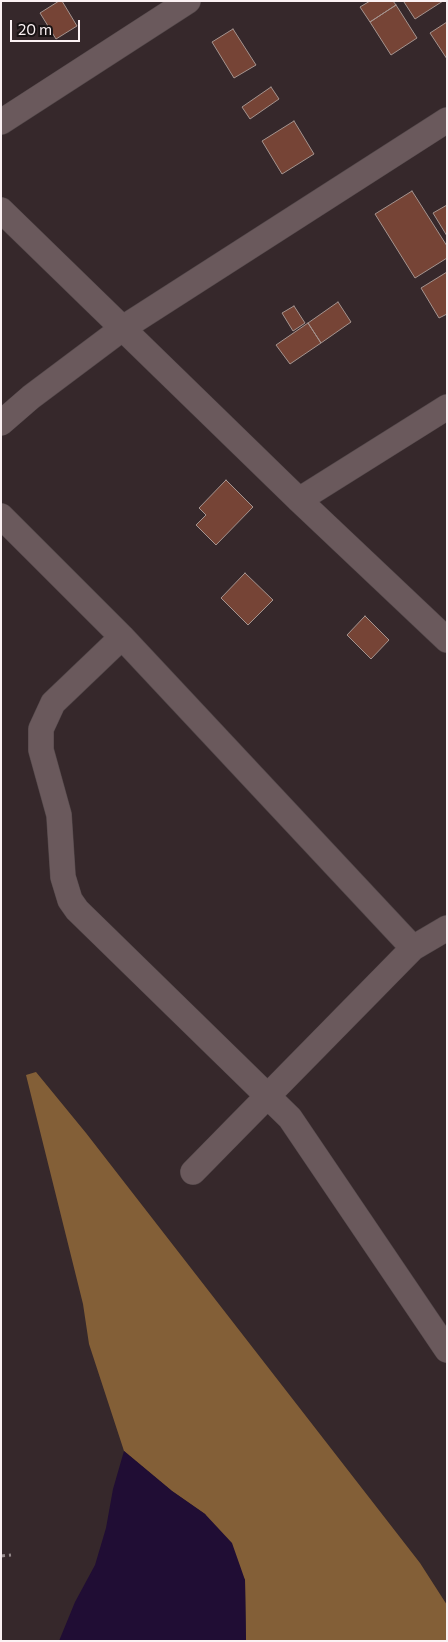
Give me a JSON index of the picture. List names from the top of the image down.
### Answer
{
  "scale_bar": "20 m"
}
